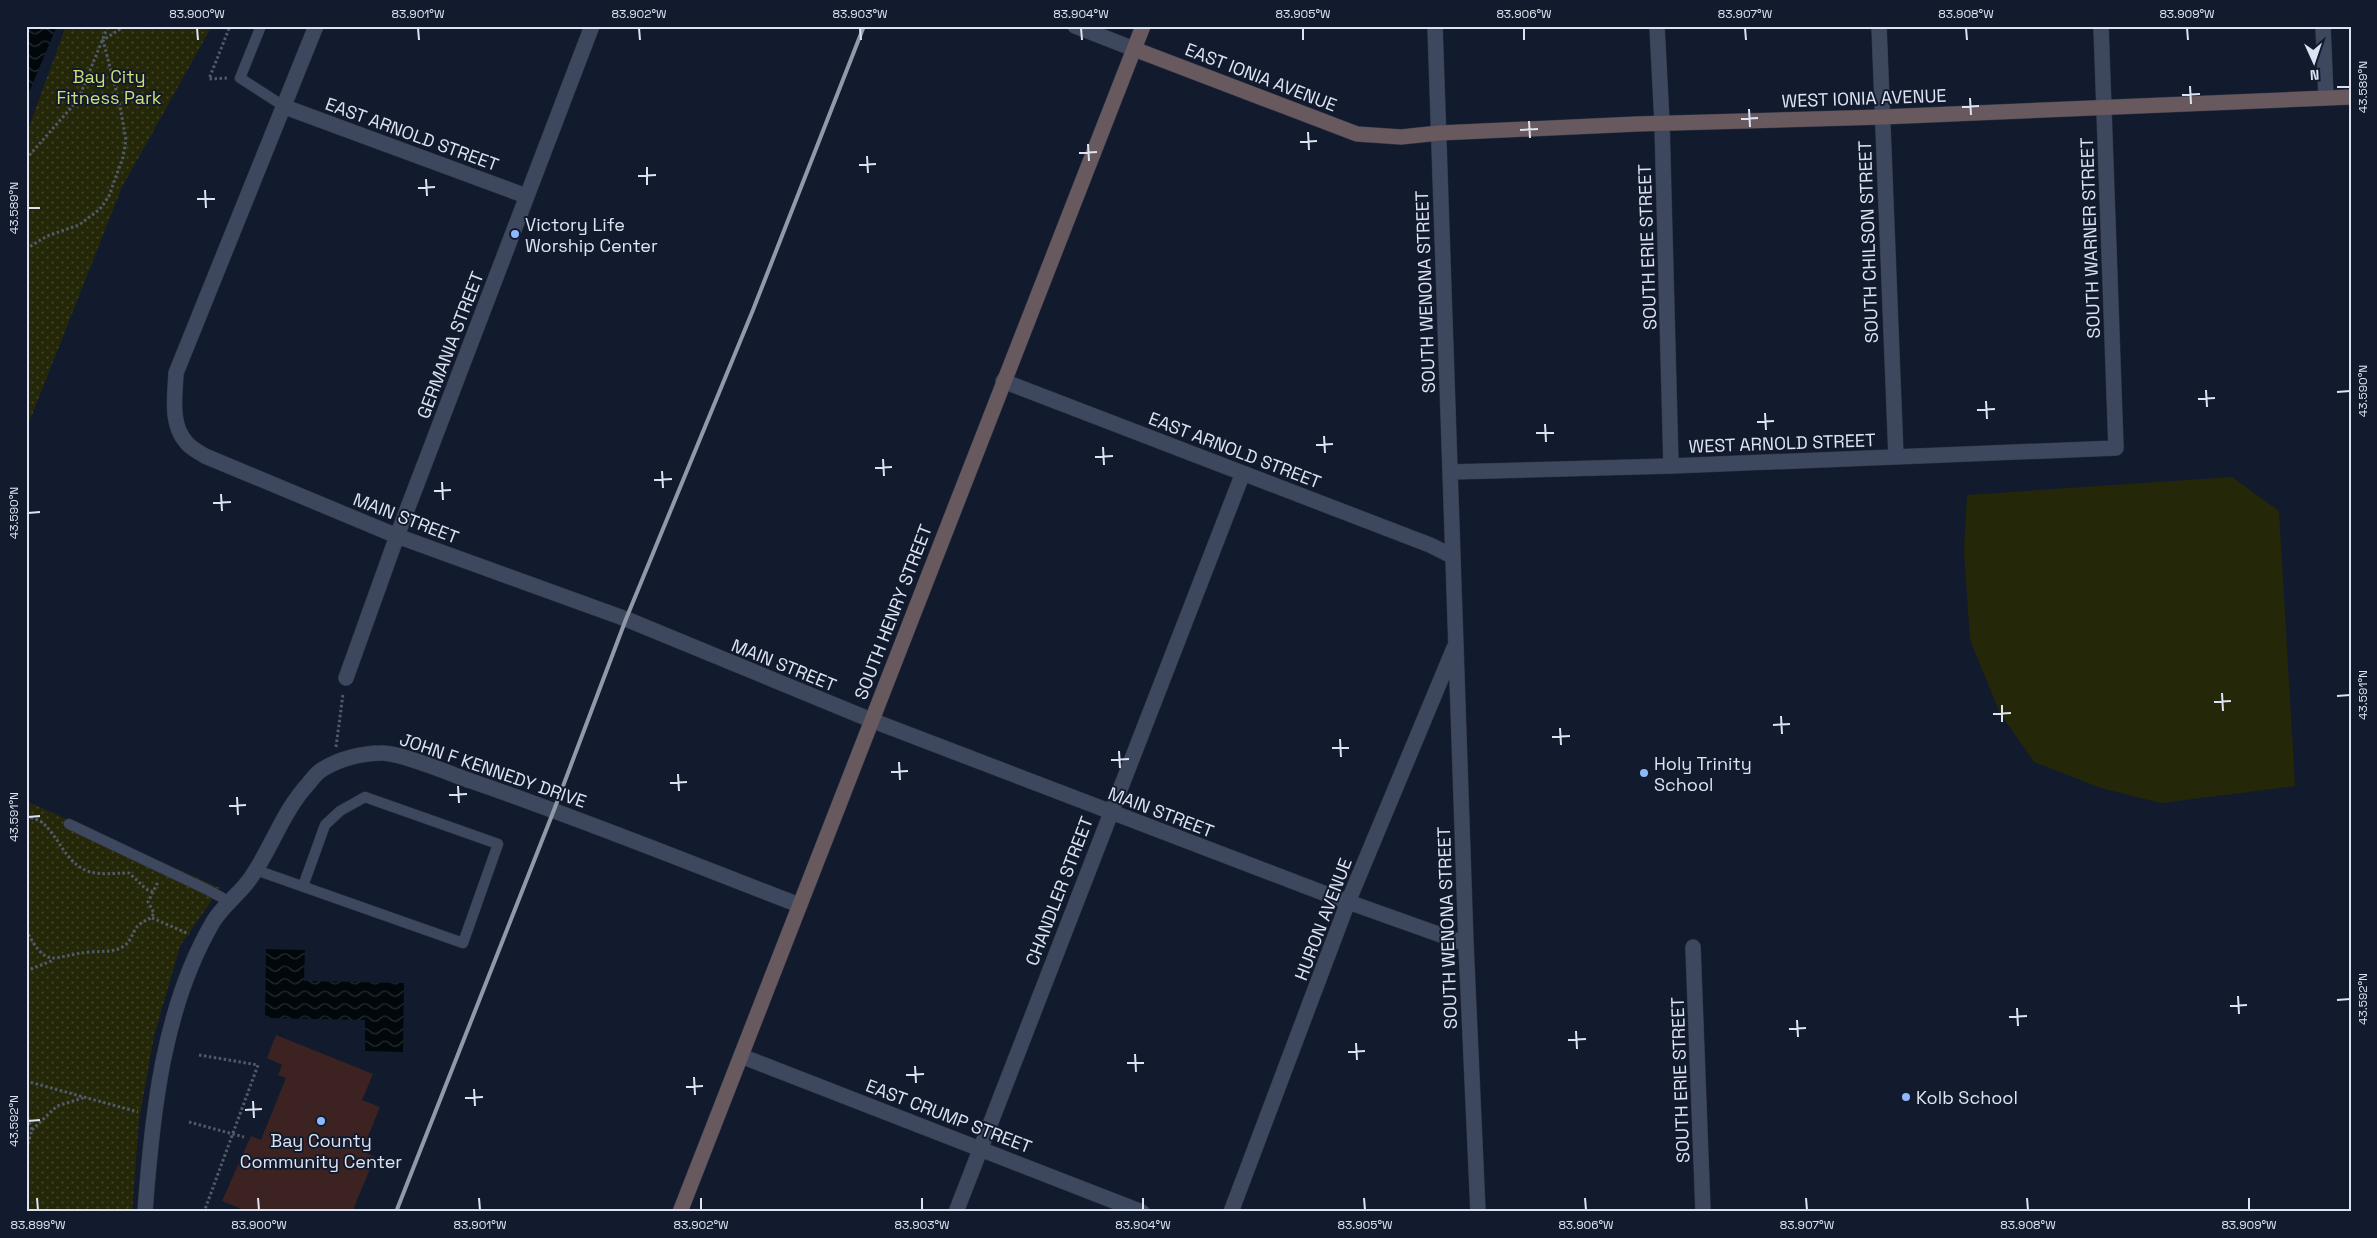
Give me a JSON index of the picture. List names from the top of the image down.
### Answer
{
  "streets": {
    "street": [
      "EAST IONIA AVENUE",
      "WEST IONIA AVENUE",
      "EAST ARNOLD STREET",
      "SOUTH WARNER STREET",
      "SOUTH CHILSON STREET",
      "SOUTH ERIE STREET",
      "SOUTH WENONA STREET",
      "GERMANIA STREET",
      "WEST ARNOLD STREET",
      "MAIN STREET",
      "SOUTH HENRY STREET",
      "JOHN F KENNEDY DRIVE",
      "CHANDLER STREET",
      "HURON AVENUE",
      "EAST CRUMP STREET"
    ]
  },
  "crossings": [
    ["EAST IONIA AVENUE", "WEST IONIA AVENUE"],
    ["EAST IONIA AVENUE", "SOUTH WENONA STREET"],
    ["EAST IONIA AVENUE", "SOUTH HENRY STREET"],
    ["WEST IONIA AVENUE", "SOUTH WARNER STREET"],
    ["WEST IONIA AVENUE", "SOUTH CHILSON STREET"],
    ["WEST IONIA AVENUE", "SOUTH ERIE STREET"],
    ["WEST IONIA AVENUE", "SOUTH WENONA STREET"],
    ["EAST ARNOLD STREET", "SOUTH WENONA STREET"],
    ["EAST ARNOLD STREET", "GERMANIA STREET"],
    ["EAST ARNOLD STREET", "MAIN STREET"],
    ["EAST ARNOLD STREET", "SOUTH HENRY STREET"],
    ["EAST ARNOLD STREET", "CHANDLER STREET"],
    ["SOUTH WARNER STREET", "WEST ARNOLD STREET"],
    ["SOUTH CHILSON STREET", "WEST ARNOLD STREET"],
    ["SOUTH ERIE STREET", "WEST ARNOLD STREET"],
    ["SOUTH WENONA STREET", "WEST ARNOLD STREET"],
    ["SOUTH WENONA STREET", "MAIN STREET"],
    ["SOUTH WENONA STREET", "HURON AVENUE"],
    ["GERMANIA STREET", "MAIN STREET"],
    ["MAIN STREET", "SOUTH HENRY STREET"],
    ["MAIN STREET", "CHANDLER STREET"],
    ["MAIN STREET", "HURON AVENUE"],
    ["SOUTH HENRY STREET", "JOHN F KENNEDY DRIVE"],
    ["SOUTH HENRY STREET", "EAST CRUMP STREET"],
    ["CHANDLER STREET", "EAST CRUMP STREET"]
  ],
  "parks": ["Bay City Fitness Park"],
  "places": [
    "Victory Life Worship Center",
    "Holy Trinity School",
    "Kolb School",
    "Bay County Community Center"
  ],
  "north": "bottom",
  "coordinates": [
    "83.900°W",
    "83.901°W",
    "83.902°W",
    "83.903°W",
    "83.904°W",
    "83.905°W",
    "83.906°W",
    "83.907°W",
    "83.908°W",
    "83.909°W",
    "43.589°N",
    "43.590°N",
    "43.591°N",
    "43.592°N",
    "83.899°W"
  ]
}
